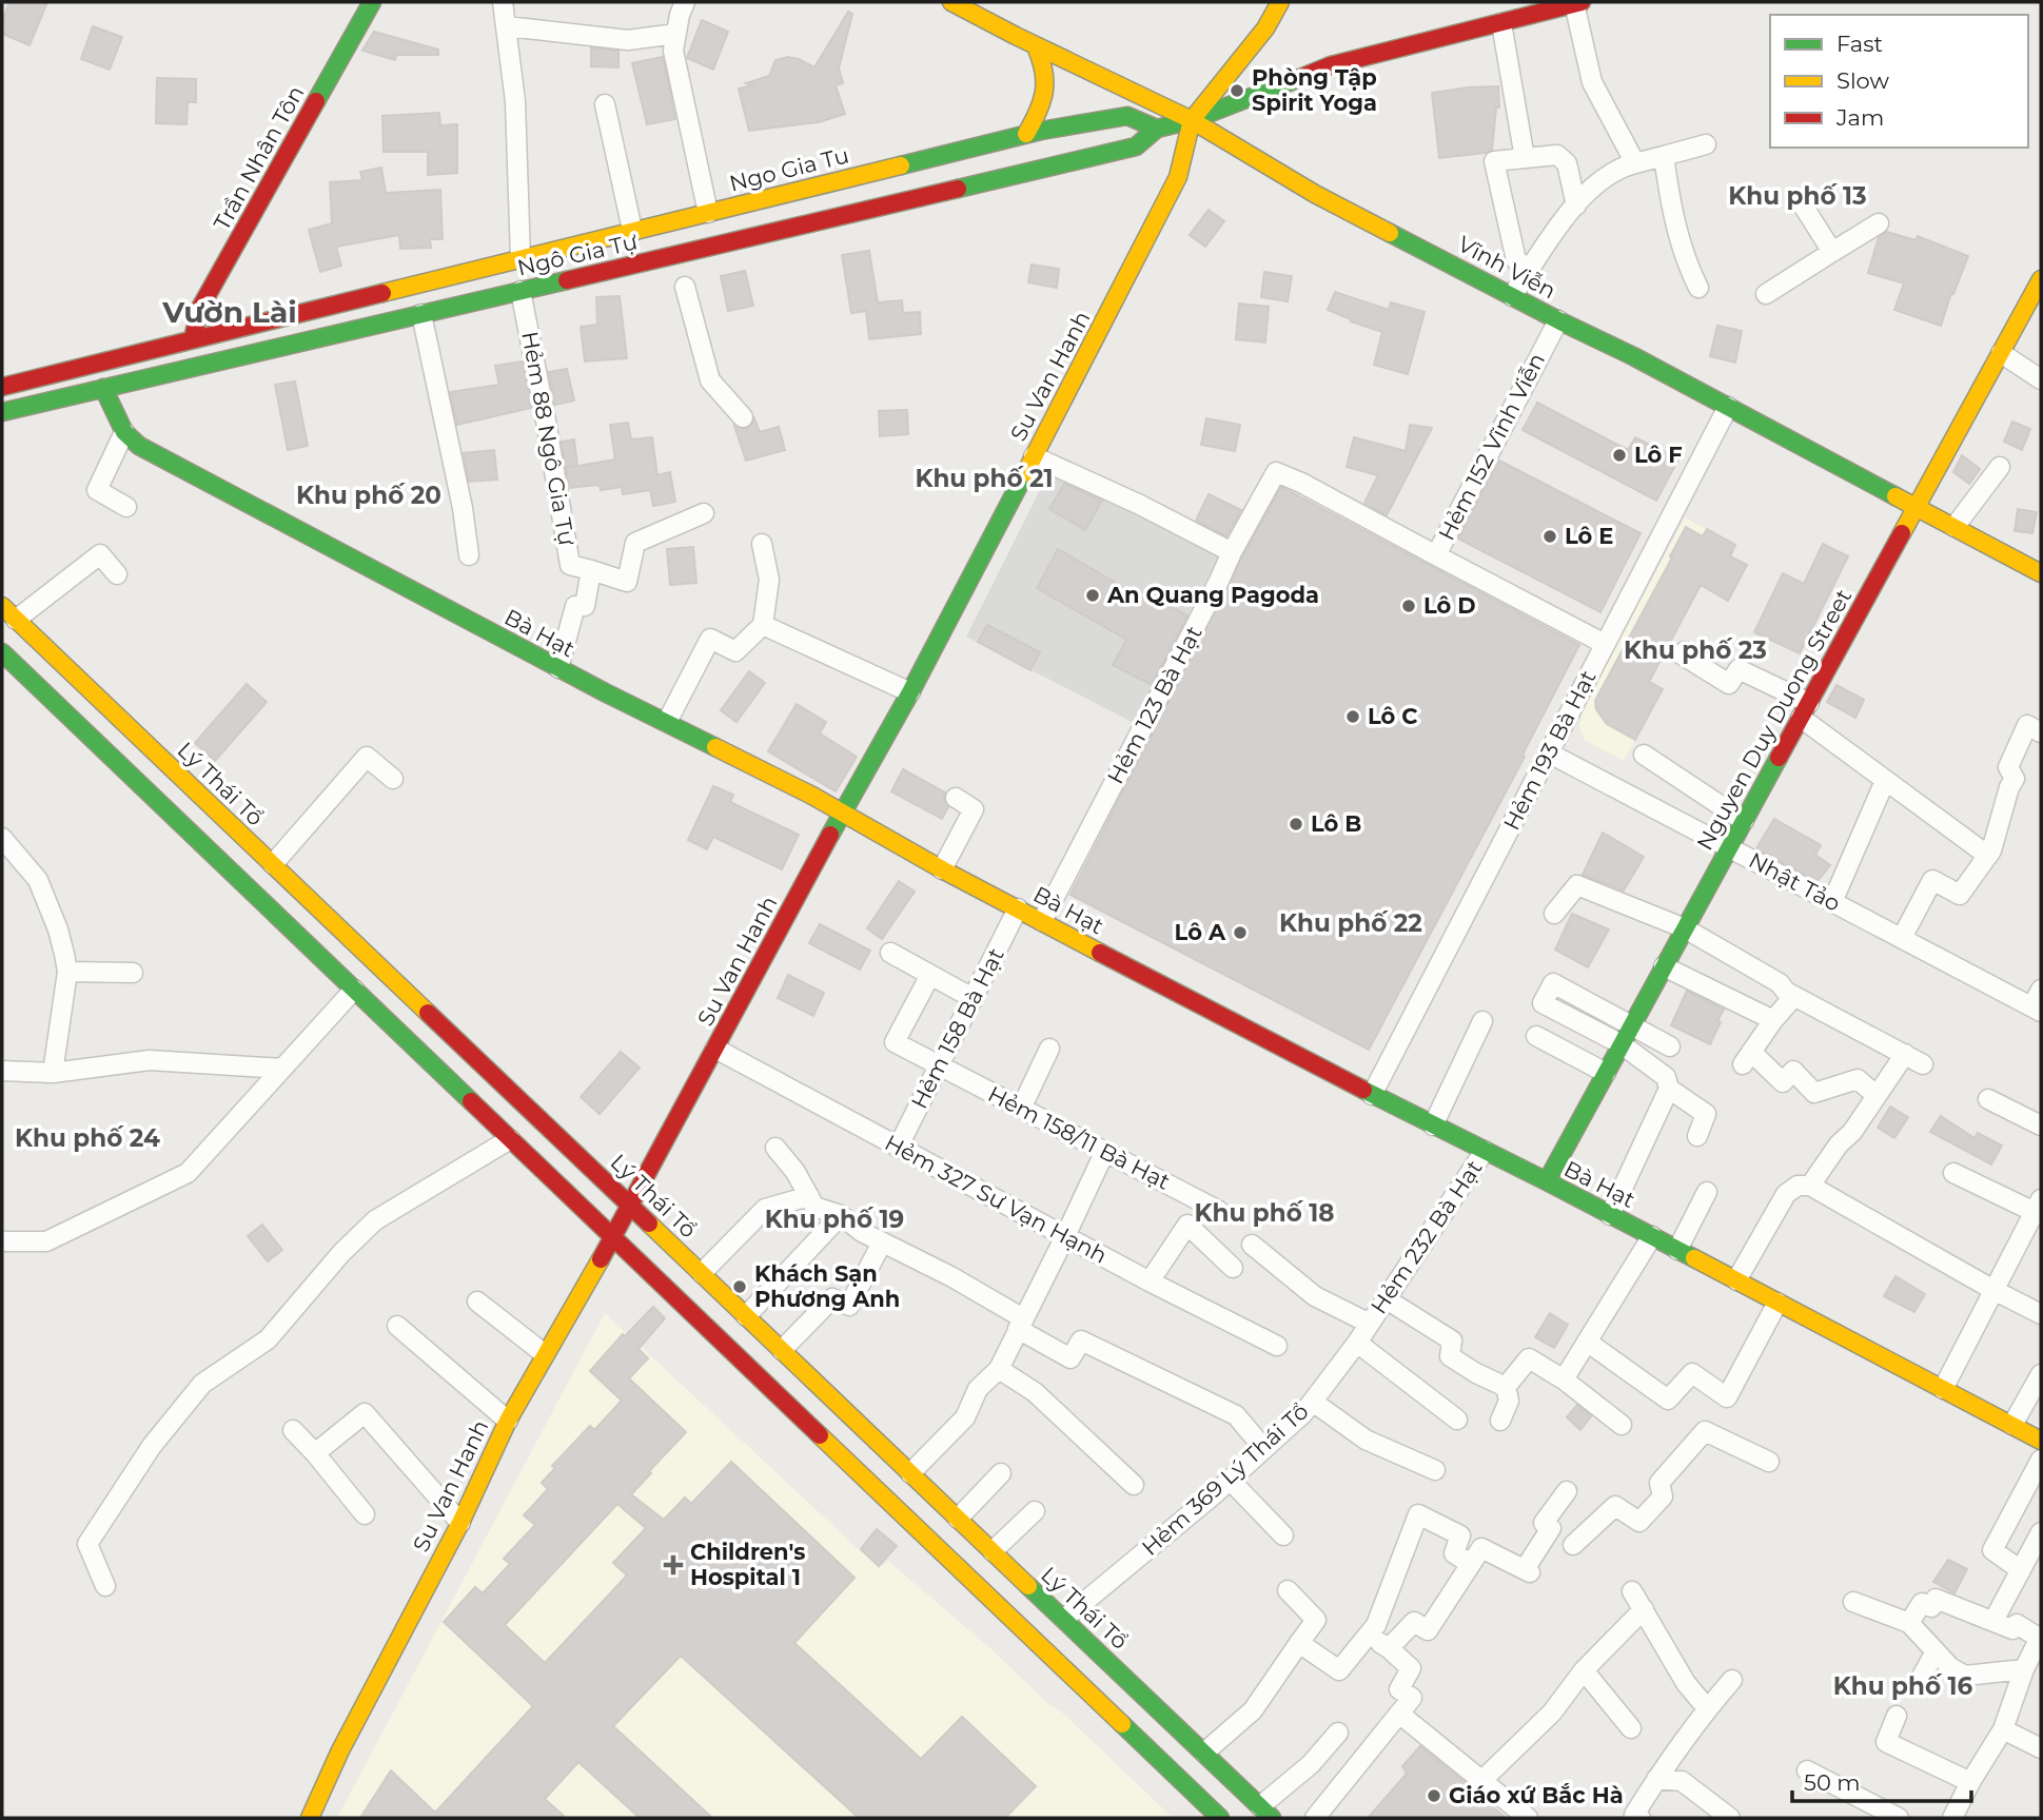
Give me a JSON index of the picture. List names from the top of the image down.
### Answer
{
  "streets": {
    "street": [
      "Trần Nhân Tôn",
      "Ngo Gia Tu",
      "Ngô Gia Tự",
      "Vĩnh Viễn",
      "Su Van Hanh",
      "Hẻm 88 Ngô Gia Tự",
      "Hẻm 152 Vĩnh Viễn",
      "Bà Hạt",
      "Hẻm 123 Bà Hạt",
      "Nguyen Duy Duong Street",
      "Hẻm 193 Bà Hạt",
      "Lý Thái Tổ",
      "Nhật Tảo",
      "Hẻm 158 Bà Hạt",
      "Hẻm 158/11 Bà Hạt",
      "Hẻm 327 Sư Vạn Hạnh",
      "Hẻm 232 Bà Hạt",
      "Hẻm 369 Lý Thái Tổ"
    ]
  },
  "crossings": [
    ["Trần Nhân Tôn", "Ngo Gia Tu"],
    ["Ngo Gia Tu", "Ngô Gia Tự"],
    ["Ngô Gia Tự", "Hẻm 88 Ngô Gia Tự"],
    ["Ngô Gia Tự", "Bà Hạt"],
    ["Vĩnh Viễn", "Su Van Hanh"],
    ["Vĩnh Viễn", "Hẻm 152 Vĩnh Viễn"],
    ["Vĩnh Viễn", "Nguyen Duy Duong Street"],
    ["Vĩnh Viễn", "Hẻm 193 Bà Hạt"],
    ["Su Van Hanh", "Bà Hạt"],
    ["Su Van Hanh", "Lý Thái Tổ"],
    ["Su Van Hanh", "Hẻm 327 Sư Vạn Hạnh"],
    ["Hẻm 152 Vĩnh Viễn", "Hẻm 123 Bà Hạt"],
    ["Bà Hạt", "Hẻm 123 Bà Hạt"],
    ["Bà Hạt", "Nguyen Duy Duong Street"],
    ["Bà Hạt", "Hẻm 193 Bà Hạt"],
    ["Bà Hạt", "Hẻm 158 Bà Hạt"],
    ["Bà Hạt", "Hẻm 232 Bà Hạt"],
    ["Nguyen Duy Duong Street", "Nhật Tảo"],
    ["Hẻm 193 Bà Hạt", "Nhật Tảo"],
    ["Lý Thái Tổ", "Hẻm 369 Lý Thái Tổ"],
    ["Hẻm 158 Bà Hạt", "Hẻm 158/11 Bà Hạt"],
    ["Hẻm 158 Bà Hạt", "Hẻm 327 Sư Vạn Hạnh"],
    ["Hẻm 232 Bà Hạt", "Hẻm 369 Lý Thái Tổ"]
  ],
  "districts": [
    "Khu phố 13",
    "Vườn Lài",
    "Khu phố 21",
    "Khu phố 20",
    "Khu phố 23",
    "Khu phố 22",
    "Khu phố 24",
    "Khu phố 18",
    "Khu phố 19",
    "Khu phố 16"
  ],
  "places": {
    "other": [
      "Phòng Tập Spirit Yoga",
      "Lô F",
      "Lô E",
      "An Quang Pagoda",
      "Lô D",
      "Lô C",
      "Lô B",
      "Lô A",
      "Khách Sạn Phương Anh",
      "Giáo xứ Bắc Hà"
    ],
    "health": ["Children's Hospital 1"]
  },
  "legend": ["Fast", "Slow", "Jam"],
  "scale_bar": "50 m"
}
